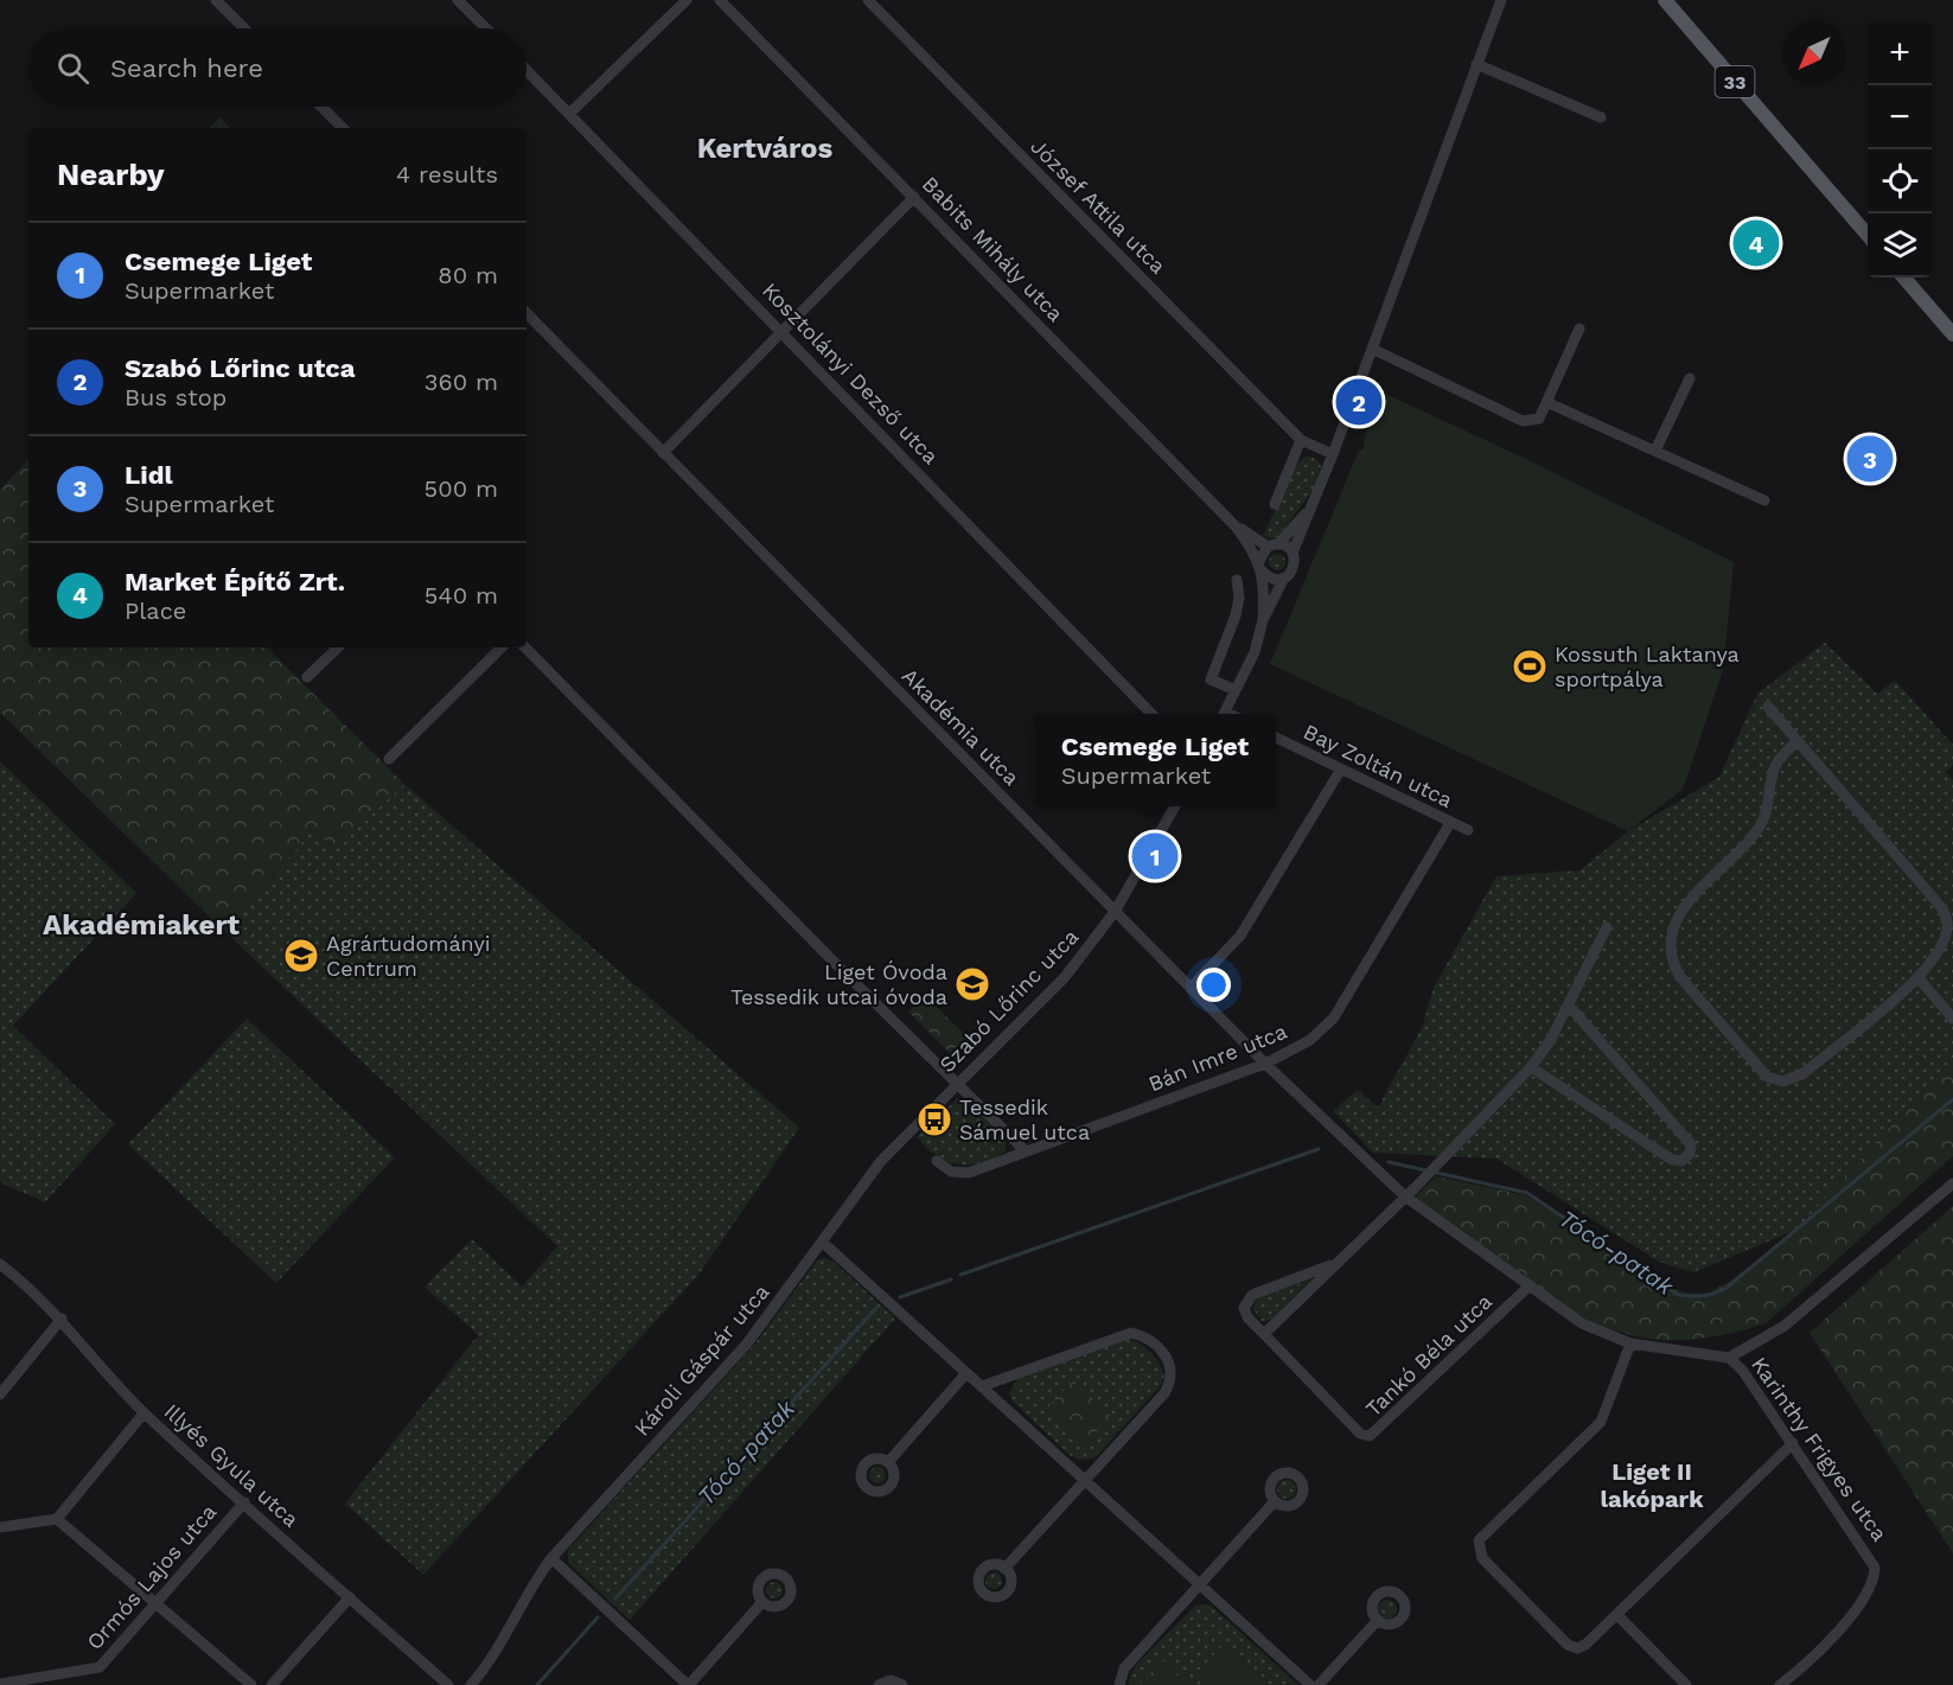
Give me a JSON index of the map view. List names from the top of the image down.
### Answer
{
  "streets": {
    "main road": ["33"],
    "street": [
      "József Attila utca",
      "Babits Mihály utca",
      "Kosztolányi Dezső utca",
      "Akadémia utca",
      "Bay Zoltán utca",
      "Szabó Lőrinc utca",
      "Bán Imre utca",
      "Tankó Béla utca",
      "Károli Gáspár utca",
      "Karinthy Frigyes utca",
      "Illyés Gyula utca",
      "Ormós Lajos utca"
    ]
  },
  "crossings": [
    ["Akadémia utca", "Szabó Lőrinc utca"],
    ["Akadémia utca", "Bán Imre utca"],
    ["Akadémia utca", "Tankó Béla utca"],
    ["Akadémia utca", "Karinthy Frigyes utca"],
    ["Bay Zoltán utca", "Bán Imre utca"],
    ["Szabó Lőrinc utca", "Károli Gáspár utca"],
    ["Tankó Béla utca", "Karinthy Frigyes utca"],
    ["Illyés Gyula utca", "Ormós Lajos utca"]
  ],
  "districts": ["Kertváros", "Akadémiakert", "Liget II lakópark"],
  "water": ["Tócó-patak"],
  "places": {
    "sports": ["Kossuth Laktanya sportpálya"],
    "school or university": ["Agrártudományi Centrum", "Liget Óvoda Tessedik utcai óvoda"],
    "bus stop": ["Tessedik Sámuel utca"]
  },
  "north": "bottom left",
  "page": {
    "map_buttons": ["+", "−"],
    "search": "Search here",
    "heading": ["Nearby", "4 results"],
    "pins": [
      "4",
      "2",
      "3",
      "1"
    ],
    "list": [
      {
        "mark": "1",
        "name": "Csemege Liget",
        "note": "Supermarket",
        "value": "80 m"
      },
      {
        "mark": "2",
        "name": "Szabó Lőrinc utca",
        "note": "Bus stop",
        "value": "360 m"
      },
      {
        "mark": "3",
        "name": "Lidl",
        "note": "Supermarket",
        "value": "500 m"
      },
      {
        "mark": "4",
        "name": "Market Építő Zrt.",
        "note": "Place",
        "value": "540 m"
      }
    ],
    "popup": ["Csemege Liget", "Supermarket"]
  }
}
